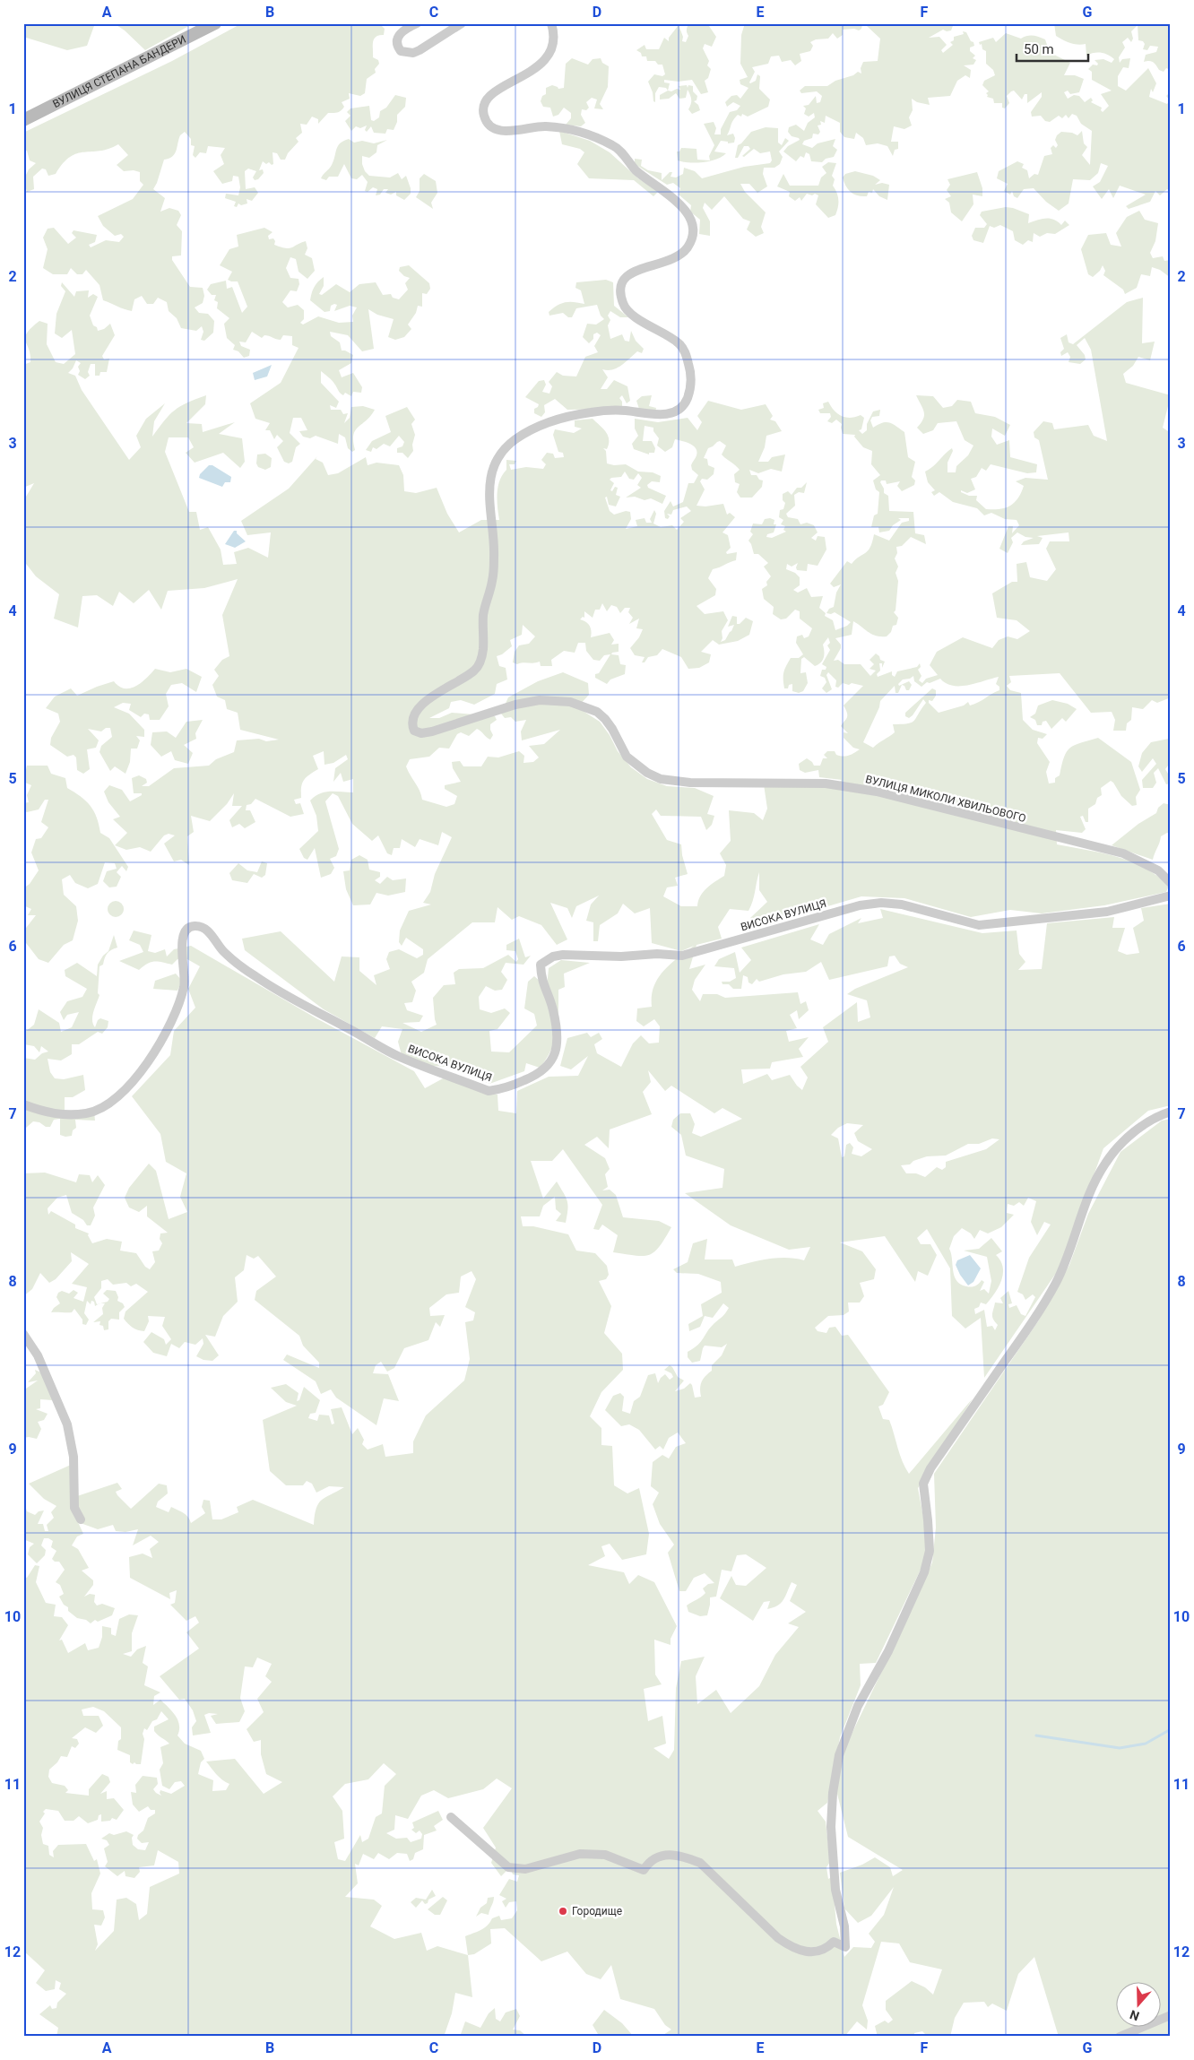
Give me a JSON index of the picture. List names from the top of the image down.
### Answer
{
  "streets": {
    "main road": ["ВУЛИЦЯ СТЕПАНА БАНДЕРИ"],
    "street": ["ВУЛИЦЯ МИКОЛИ ХВИЛЬОВОГО", "ВИСОКА ВУЛИЦЯ"]
  },
  "places": ["Городище"],
  "scale_bar": "50 m",
  "north": "bottom",
  "grid": {
    "columns": [
      "A",
      "B",
      "C",
      "D",
      "E",
      "F",
      "G"
    ],
    "rows": [
      "1",
      "2",
      "3",
      "4",
      "5",
      "6",
      "7",
      "8",
      "9",
      "10",
      "11",
      "12"
    ]
  }
}
